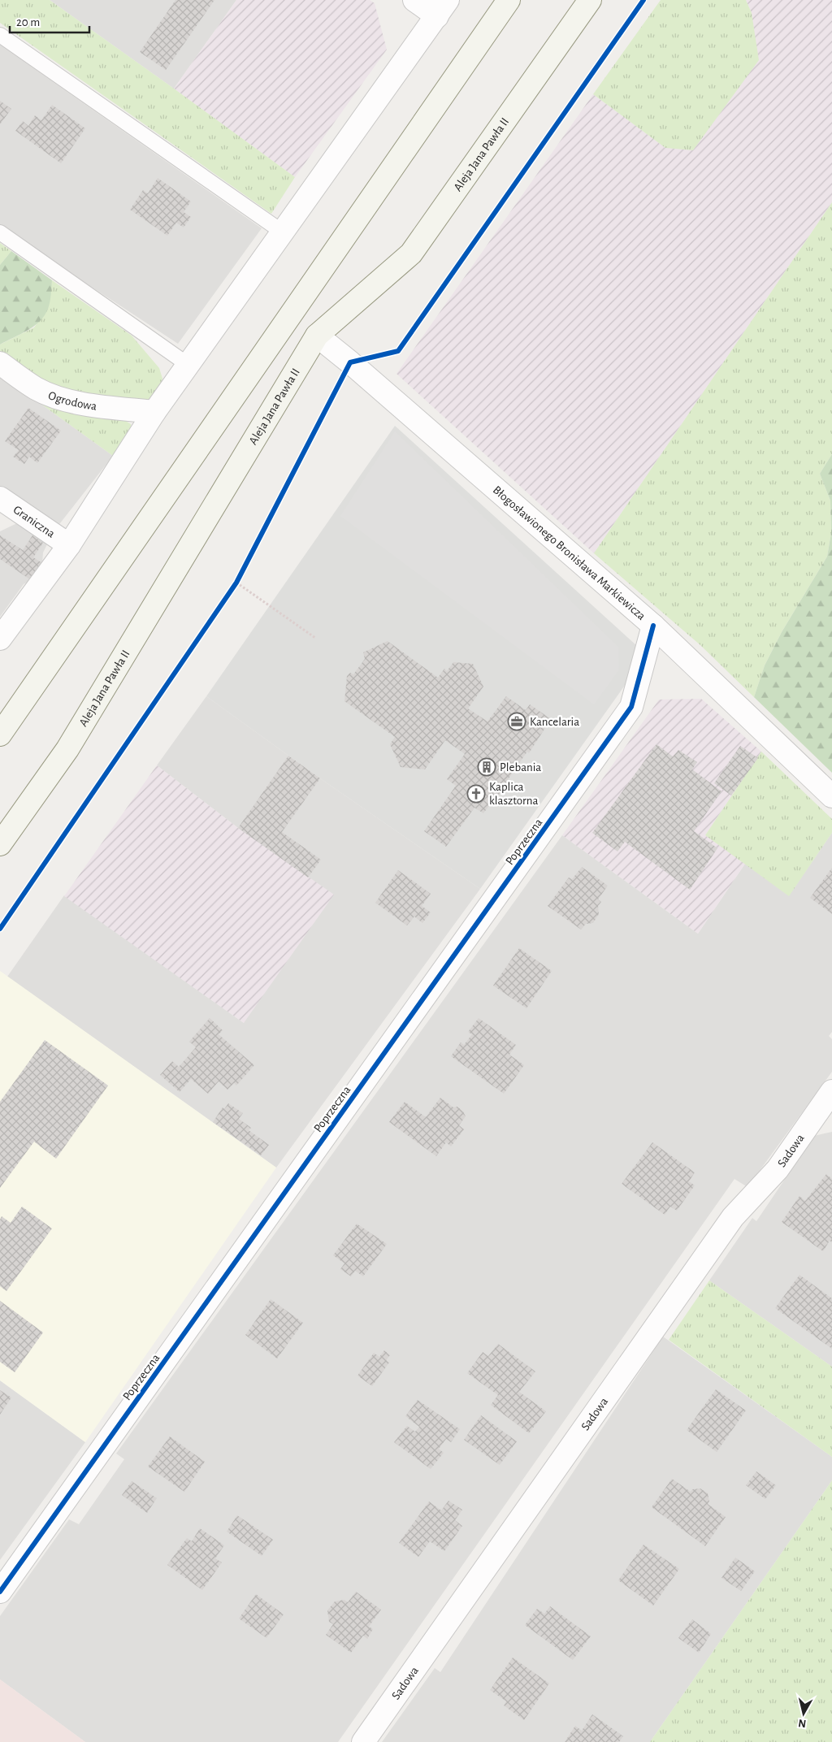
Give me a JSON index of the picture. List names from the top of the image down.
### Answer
{
  "streets": {
    "main road": ["Aleja Jana Pawła II"],
    "street": [
      "Ogrodowa",
      "Graniczna",
      "Błogosławionego Bronisława Markiewicza",
      "Poprzeczna",
      "Sadowa"
    ]
  },
  "crossings": [
    ["Aleja Jana Pawła II", "Błogosławionego Bronisława Markiewicza"],
    ["Błogosławionego Bronisława Markiewicza", "Poprzeczna"]
  ],
  "places": {
    "office": ["Kancelaria"],
    "building": ["Plebania"],
    "church": ["Kaplica klasztorna"]
  },
  "scale_bar": "20 m",
  "north": "bottom"
}
